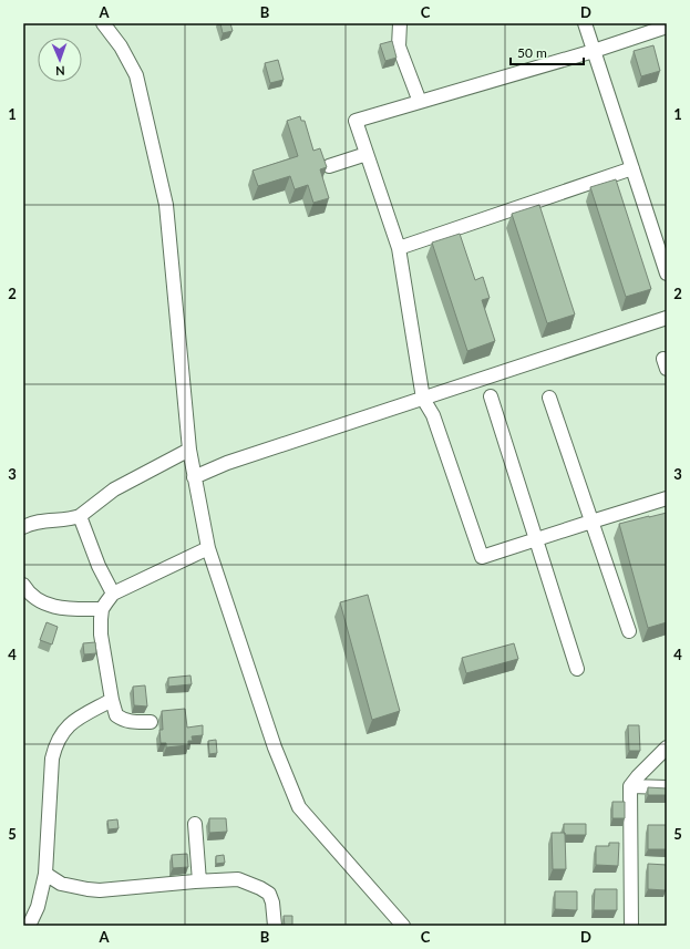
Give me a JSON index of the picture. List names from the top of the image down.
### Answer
{
  "scale_bar": "50 m",
  "north": "bottom",
  "grid": {
    "columns": [
      "A",
      "B",
      "C",
      "D"
    ],
    "rows": [
      "1",
      "2",
      "3",
      "4",
      "5"
    ]
  }
}
